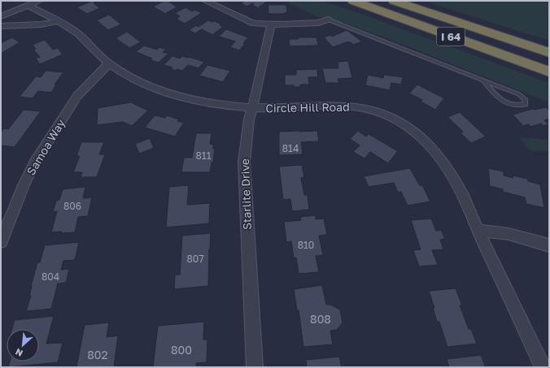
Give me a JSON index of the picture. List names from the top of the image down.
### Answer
{
  "streets": {
    "highway": ["I 64"],
    "street": ["Circle Hill Road", "Samoa Way", "Starlite Drive"]
  },
  "crossings": [
    ["Circle Hill Road", "Samoa Way"],
    ["Circle Hill Road", "Starlite Drive"]
  ],
  "house_numbers": [
    "814",
    "811",
    "806",
    "810",
    "807",
    "804",
    "808",
    "800",
    "802"
  ],
  "north": "bottom left"
}
